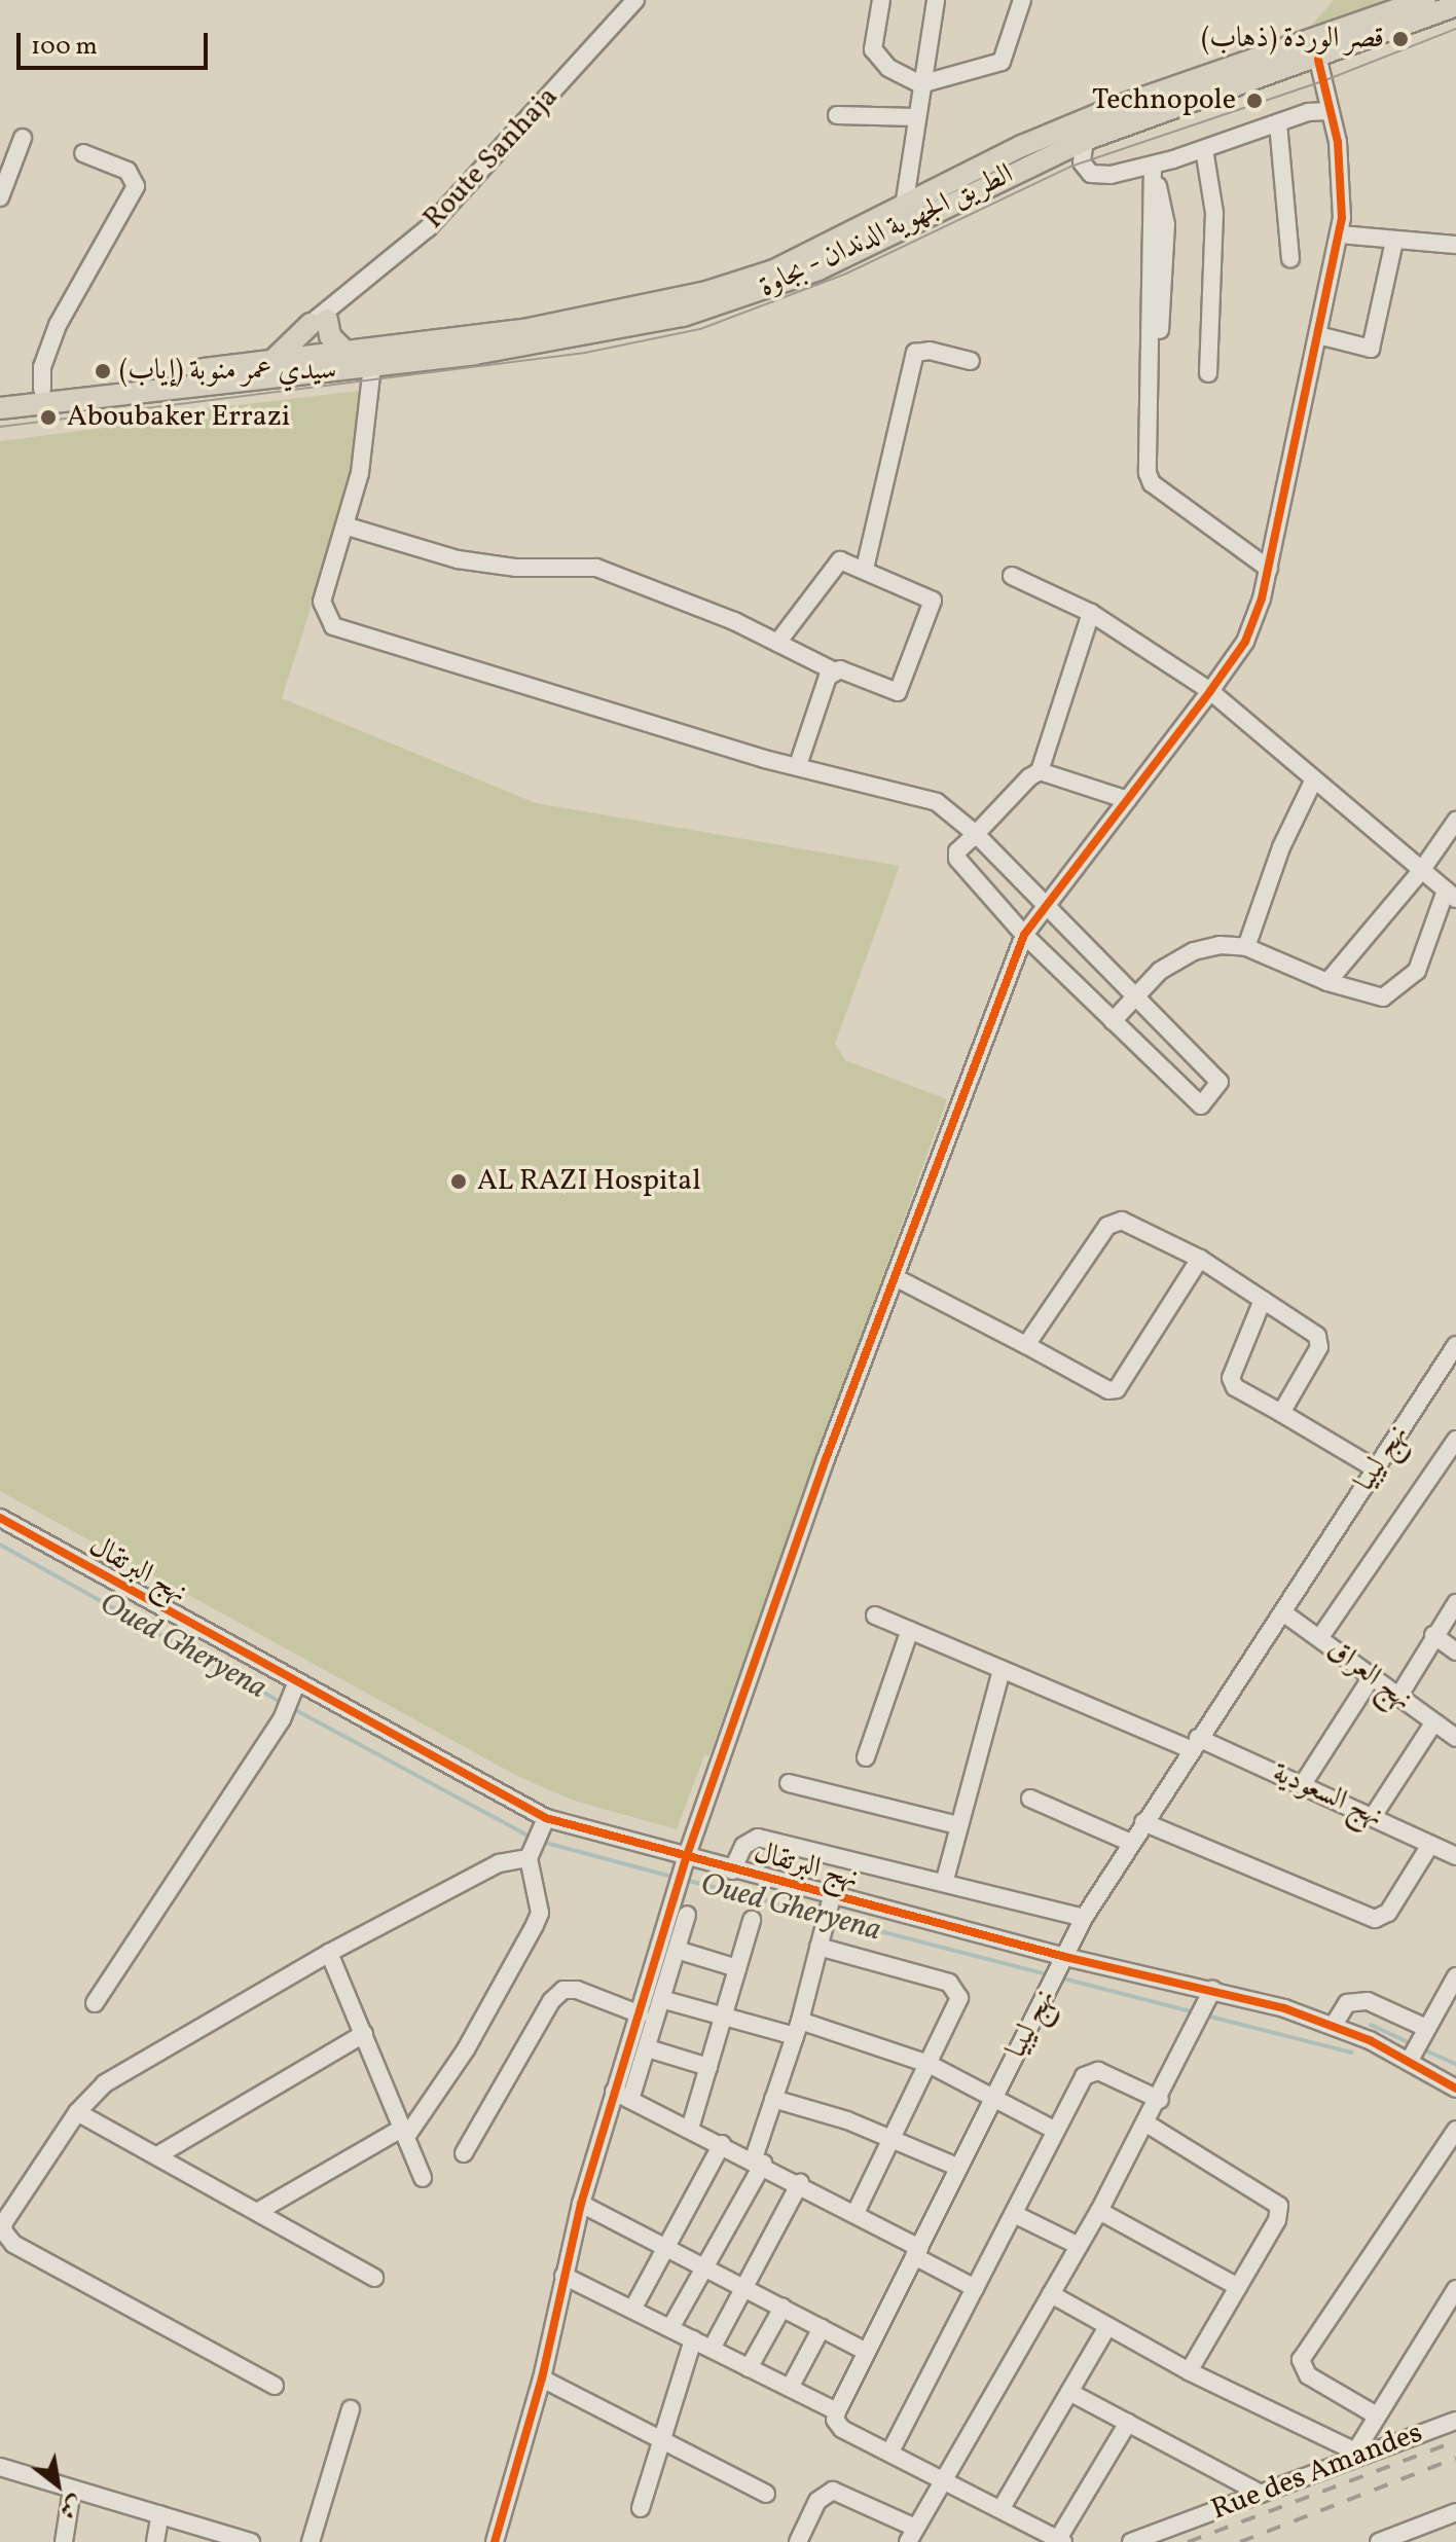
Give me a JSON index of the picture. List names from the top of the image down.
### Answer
{
  "streets": {
    "main road": ["الطريق الجهوية الدندان - بجاوة"],
    "street": [
      "Route Sanhaja",
      "نهج ليبيا",
      "نهج البرتقال",
      "نهج العراق",
      "نهج السعودية",
      "Rue des Amandes"
    ]
  },
  "crossings": [
    ["نهج ليبيا", "نهج البرتقال"],
    ["نهج ليبيا", "نهج العراق"],
    ["نهج ليبيا", "نهج السعودية"]
  ],
  "water": ["Oued Gheryena"],
  "places": [
    "قصر الوردة (ذهاب)",
    "Technopole",
    "سيدي عمر منوبة (إياب)",
    "Aboubaker Errazi",
    "AL RAZI Hospital"
  ],
  "scale_bar": "100 m",
  "north": "bottom right"
}
